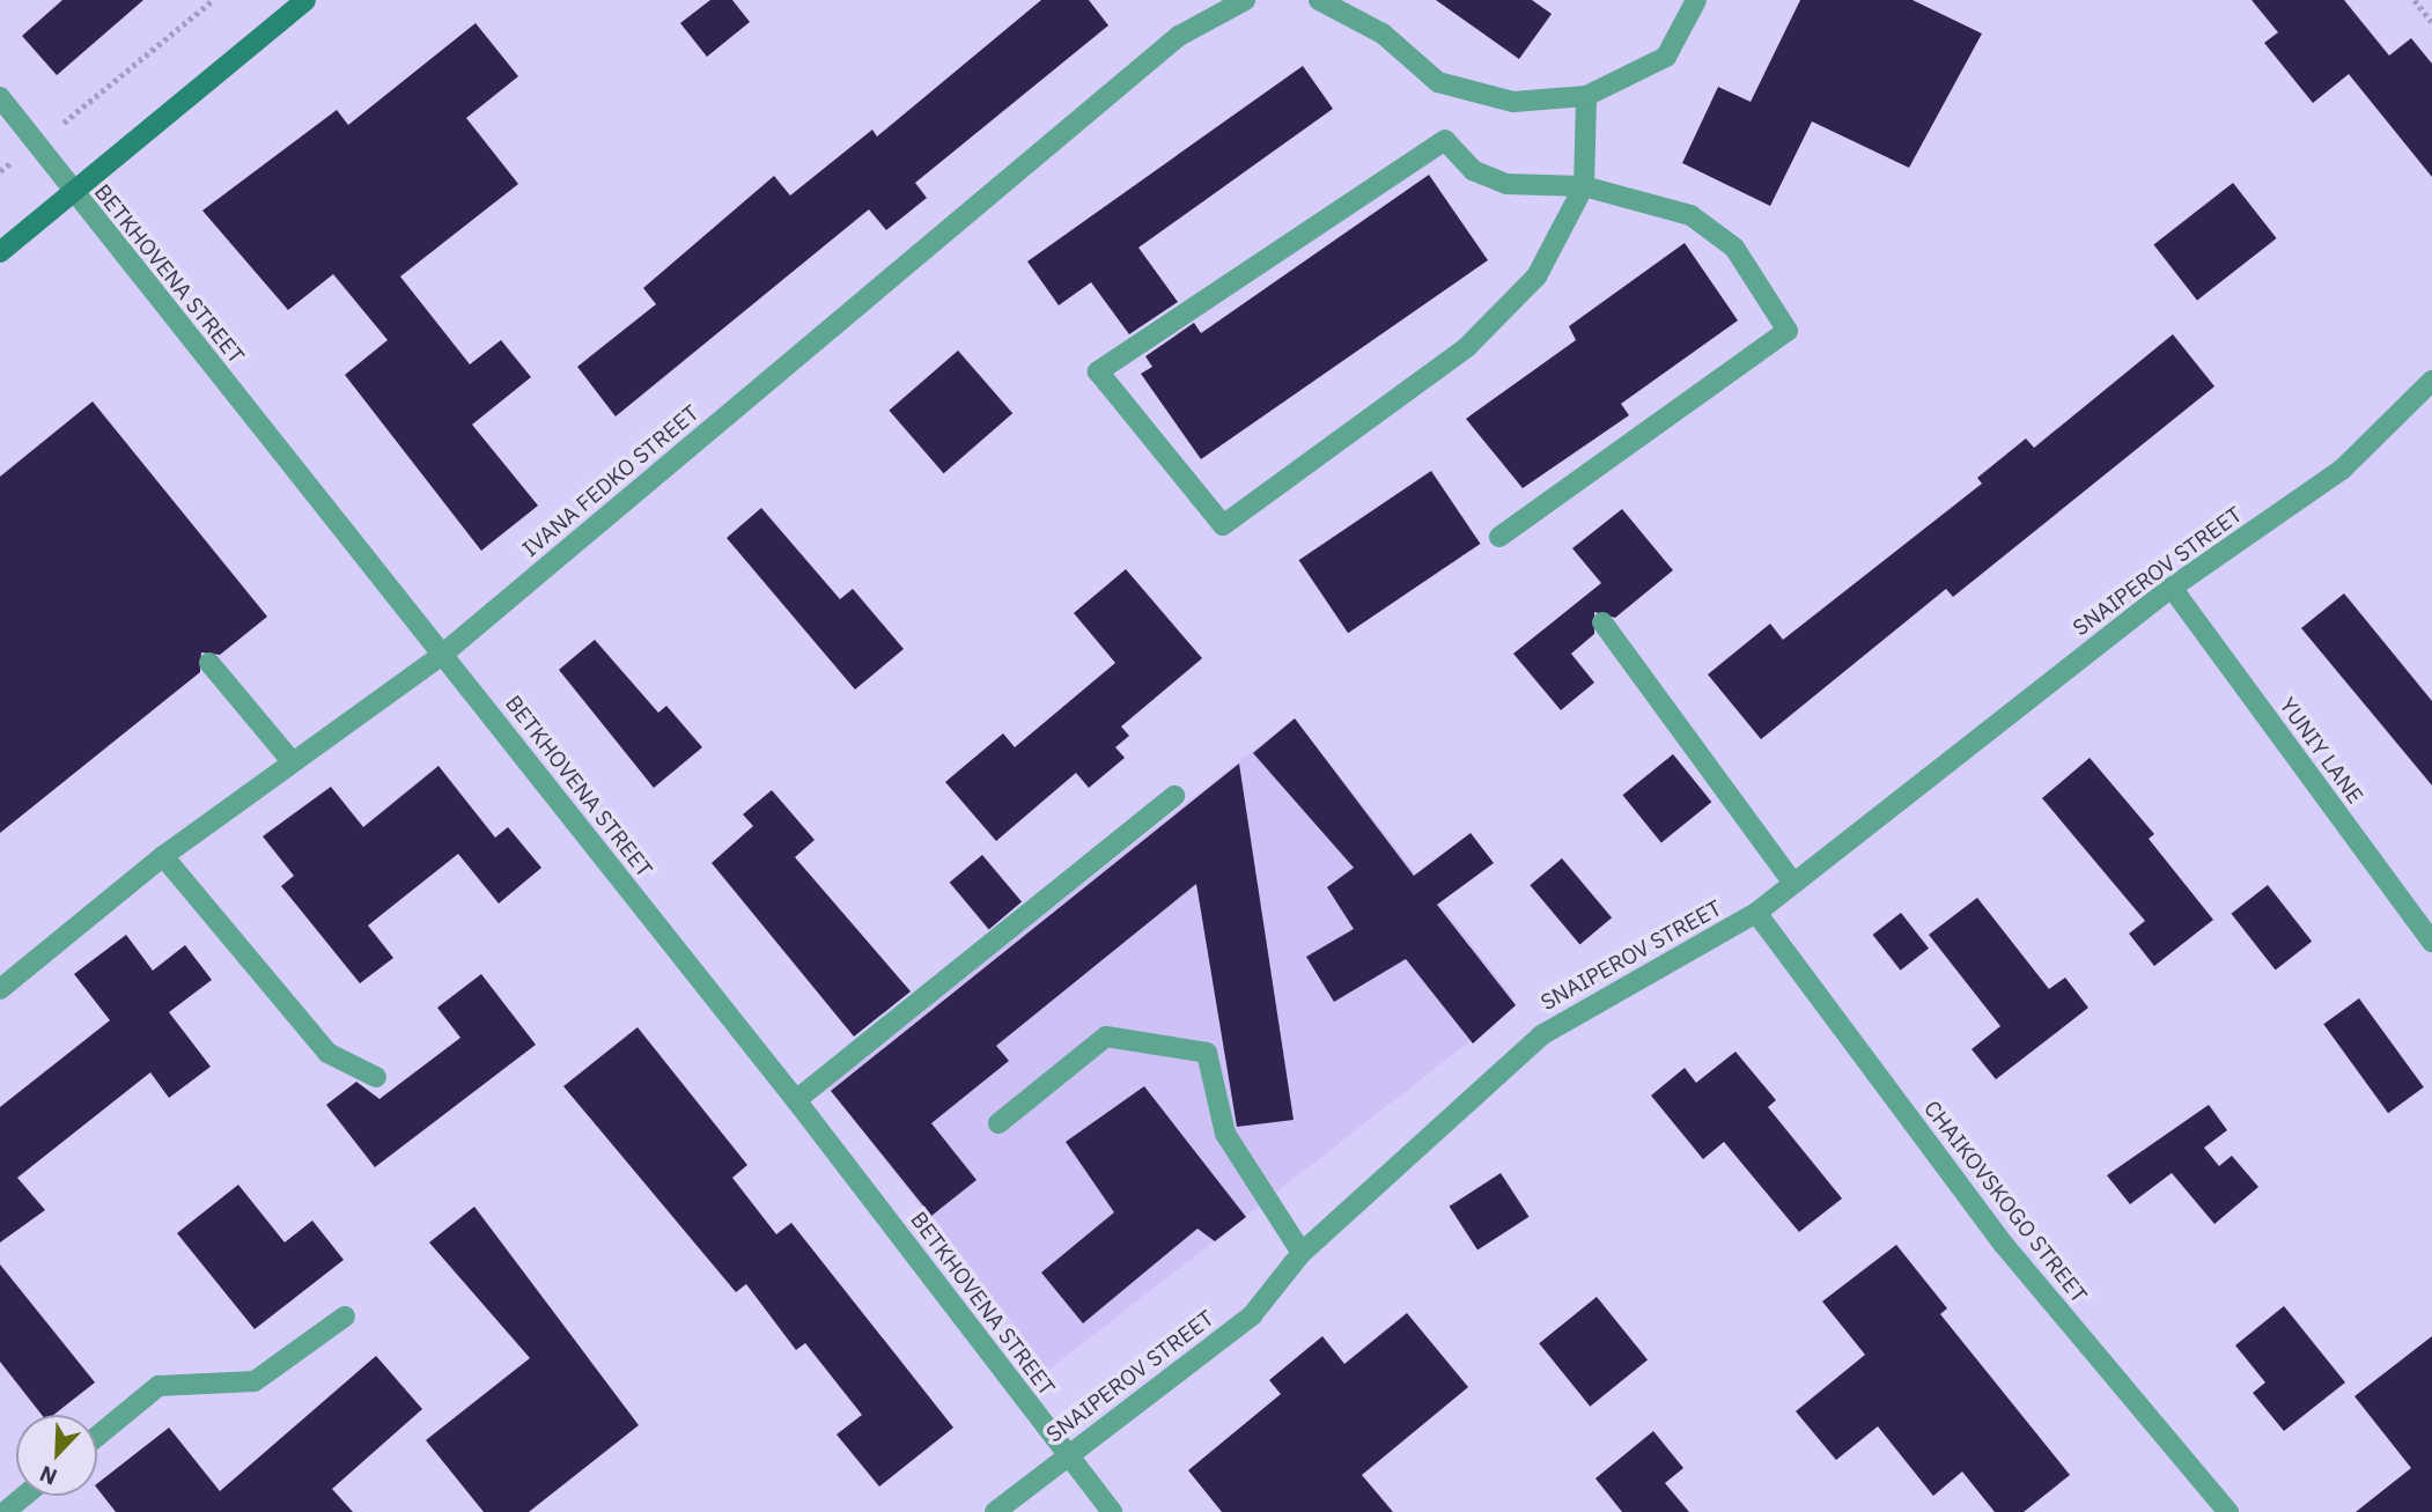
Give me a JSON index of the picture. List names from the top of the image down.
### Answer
{
  "streets": {
    "street": [
      "BETKHOVENA STREET",
      "IVANA FEDKO STREET",
      "SNAIPEROV STREET",
      "YUNIY LANE",
      "CHAIKOVSKOGO STREET"
    ]
  },
  "crossings": [
    ["BETKHOVENA STREET", "IVANA FEDKO STREET"],
    ["BETKHOVENA STREET", "SNAIPEROV STREET"],
    ["SNAIPEROV STREET", "YUNIY LANE"],
    ["SNAIPEROV STREET", "CHAIKOVSKOGO STREET"]
  ],
  "north": "bottom left"
}
